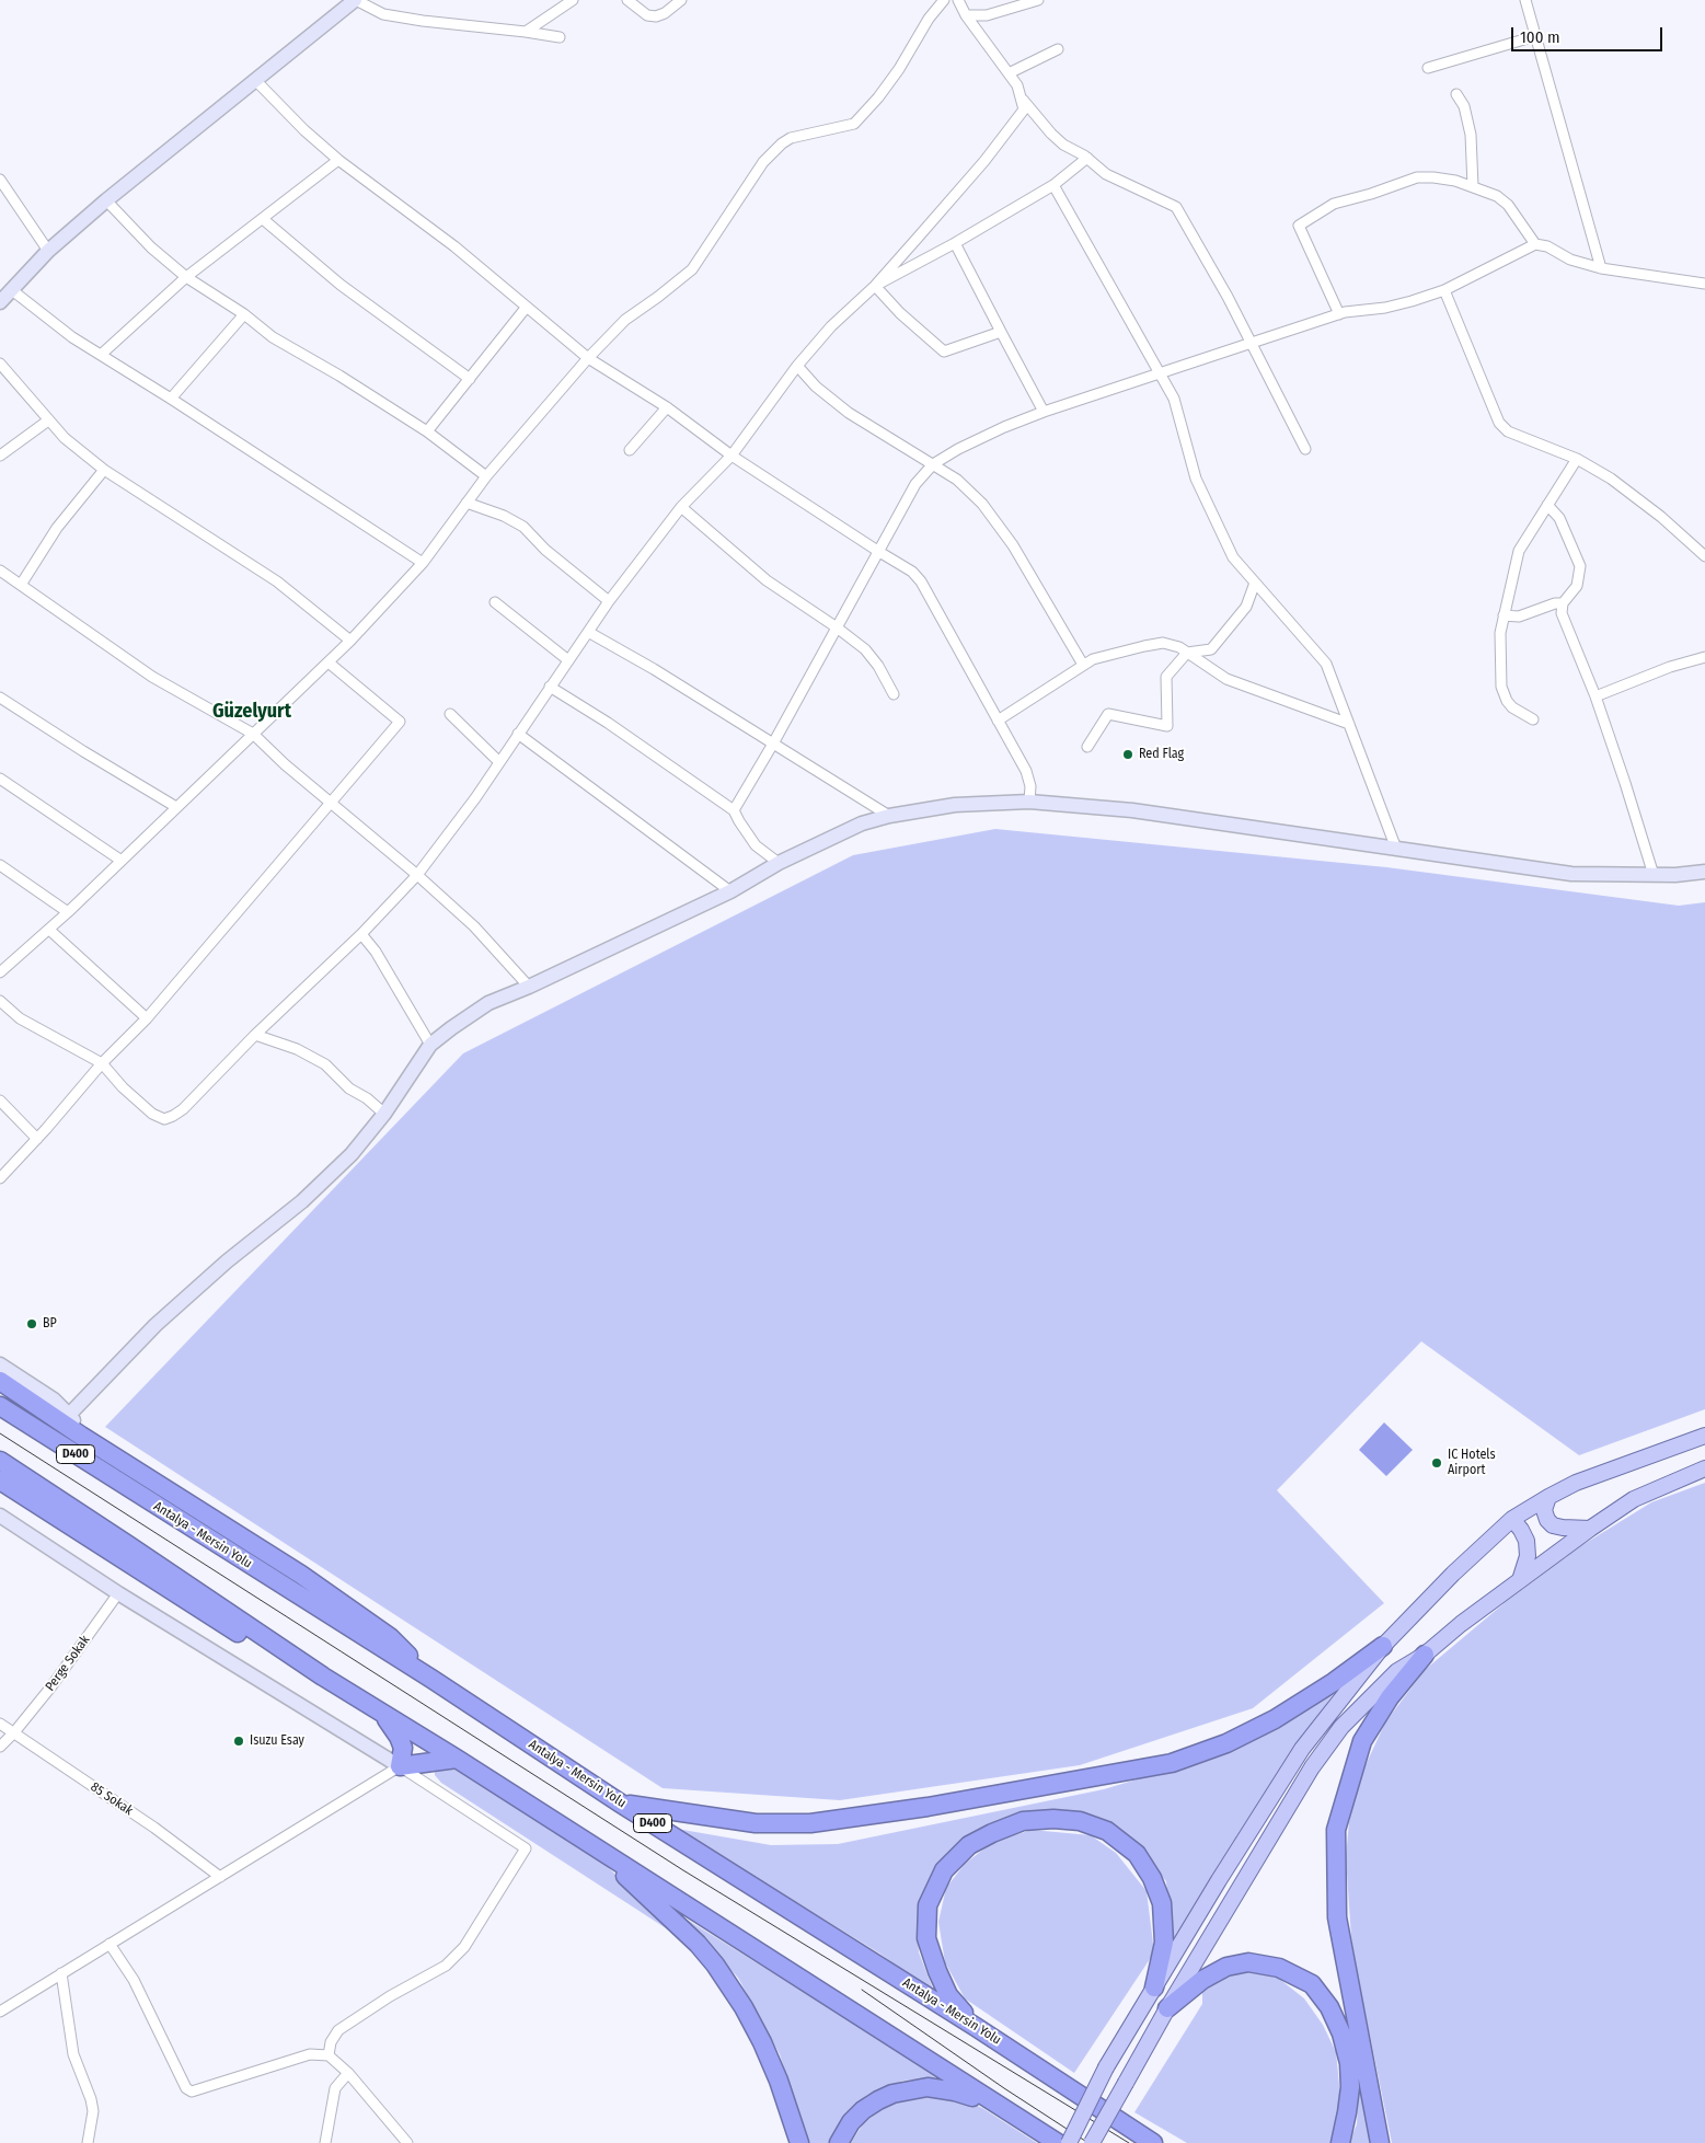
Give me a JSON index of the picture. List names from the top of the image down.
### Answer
{
  "streets": {
    "highway": ["D400", "Antalya - Mersin Yolu"],
    "street": ["Perge Sokak", "85 Sokak"]
  },
  "crossings": [
    ["Perge Sokak", "85 Sokak"]
  ],
  "districts": ["Güzelyurt"],
  "places": [
    "Red Flag",
    "BP",
    "IC Hotels Airport",
    "Isuzu Esay"
  ],
  "scale_bar": "100 m"
}
